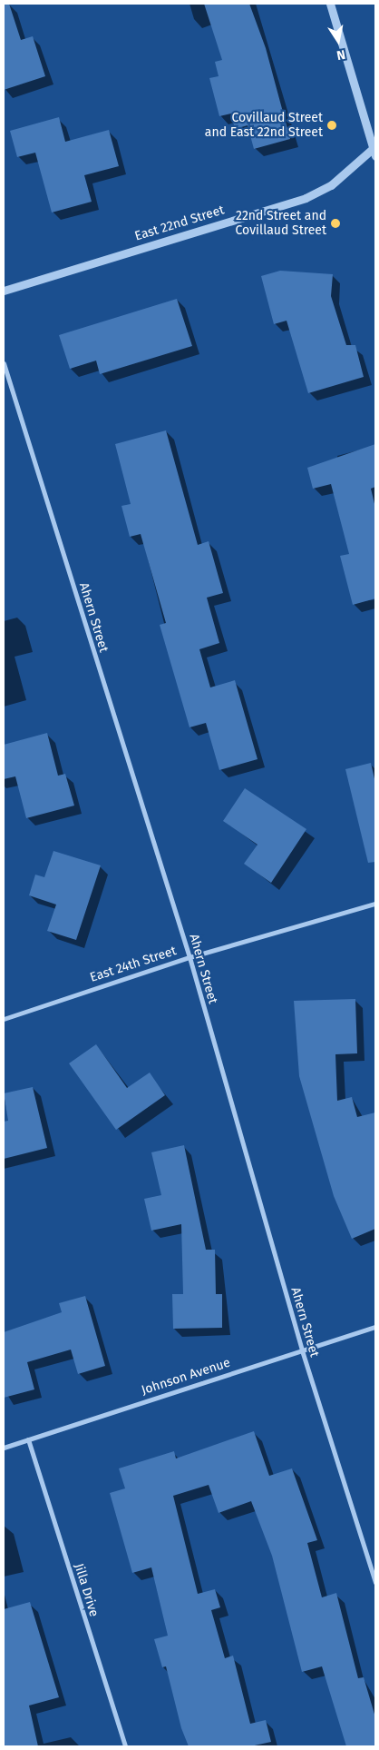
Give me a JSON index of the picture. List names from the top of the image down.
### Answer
{
  "streets": {
    "street": [
      "East 22nd Street",
      "Ahern Street",
      "East 24th Street",
      "Johnson Avenue",
      "Jilla Drive"
    ]
  },
  "crossings": [
    ["Ahern Street", "East 24th Street"],
    ["Ahern Street", "Johnson Avenue"],
    ["Johnson Avenue", "Jilla Drive"]
  ],
  "places": ["Covillaud Street and East 22nd Street", "22nd Street and Covillaud Street"],
  "north": "bottom"
}
